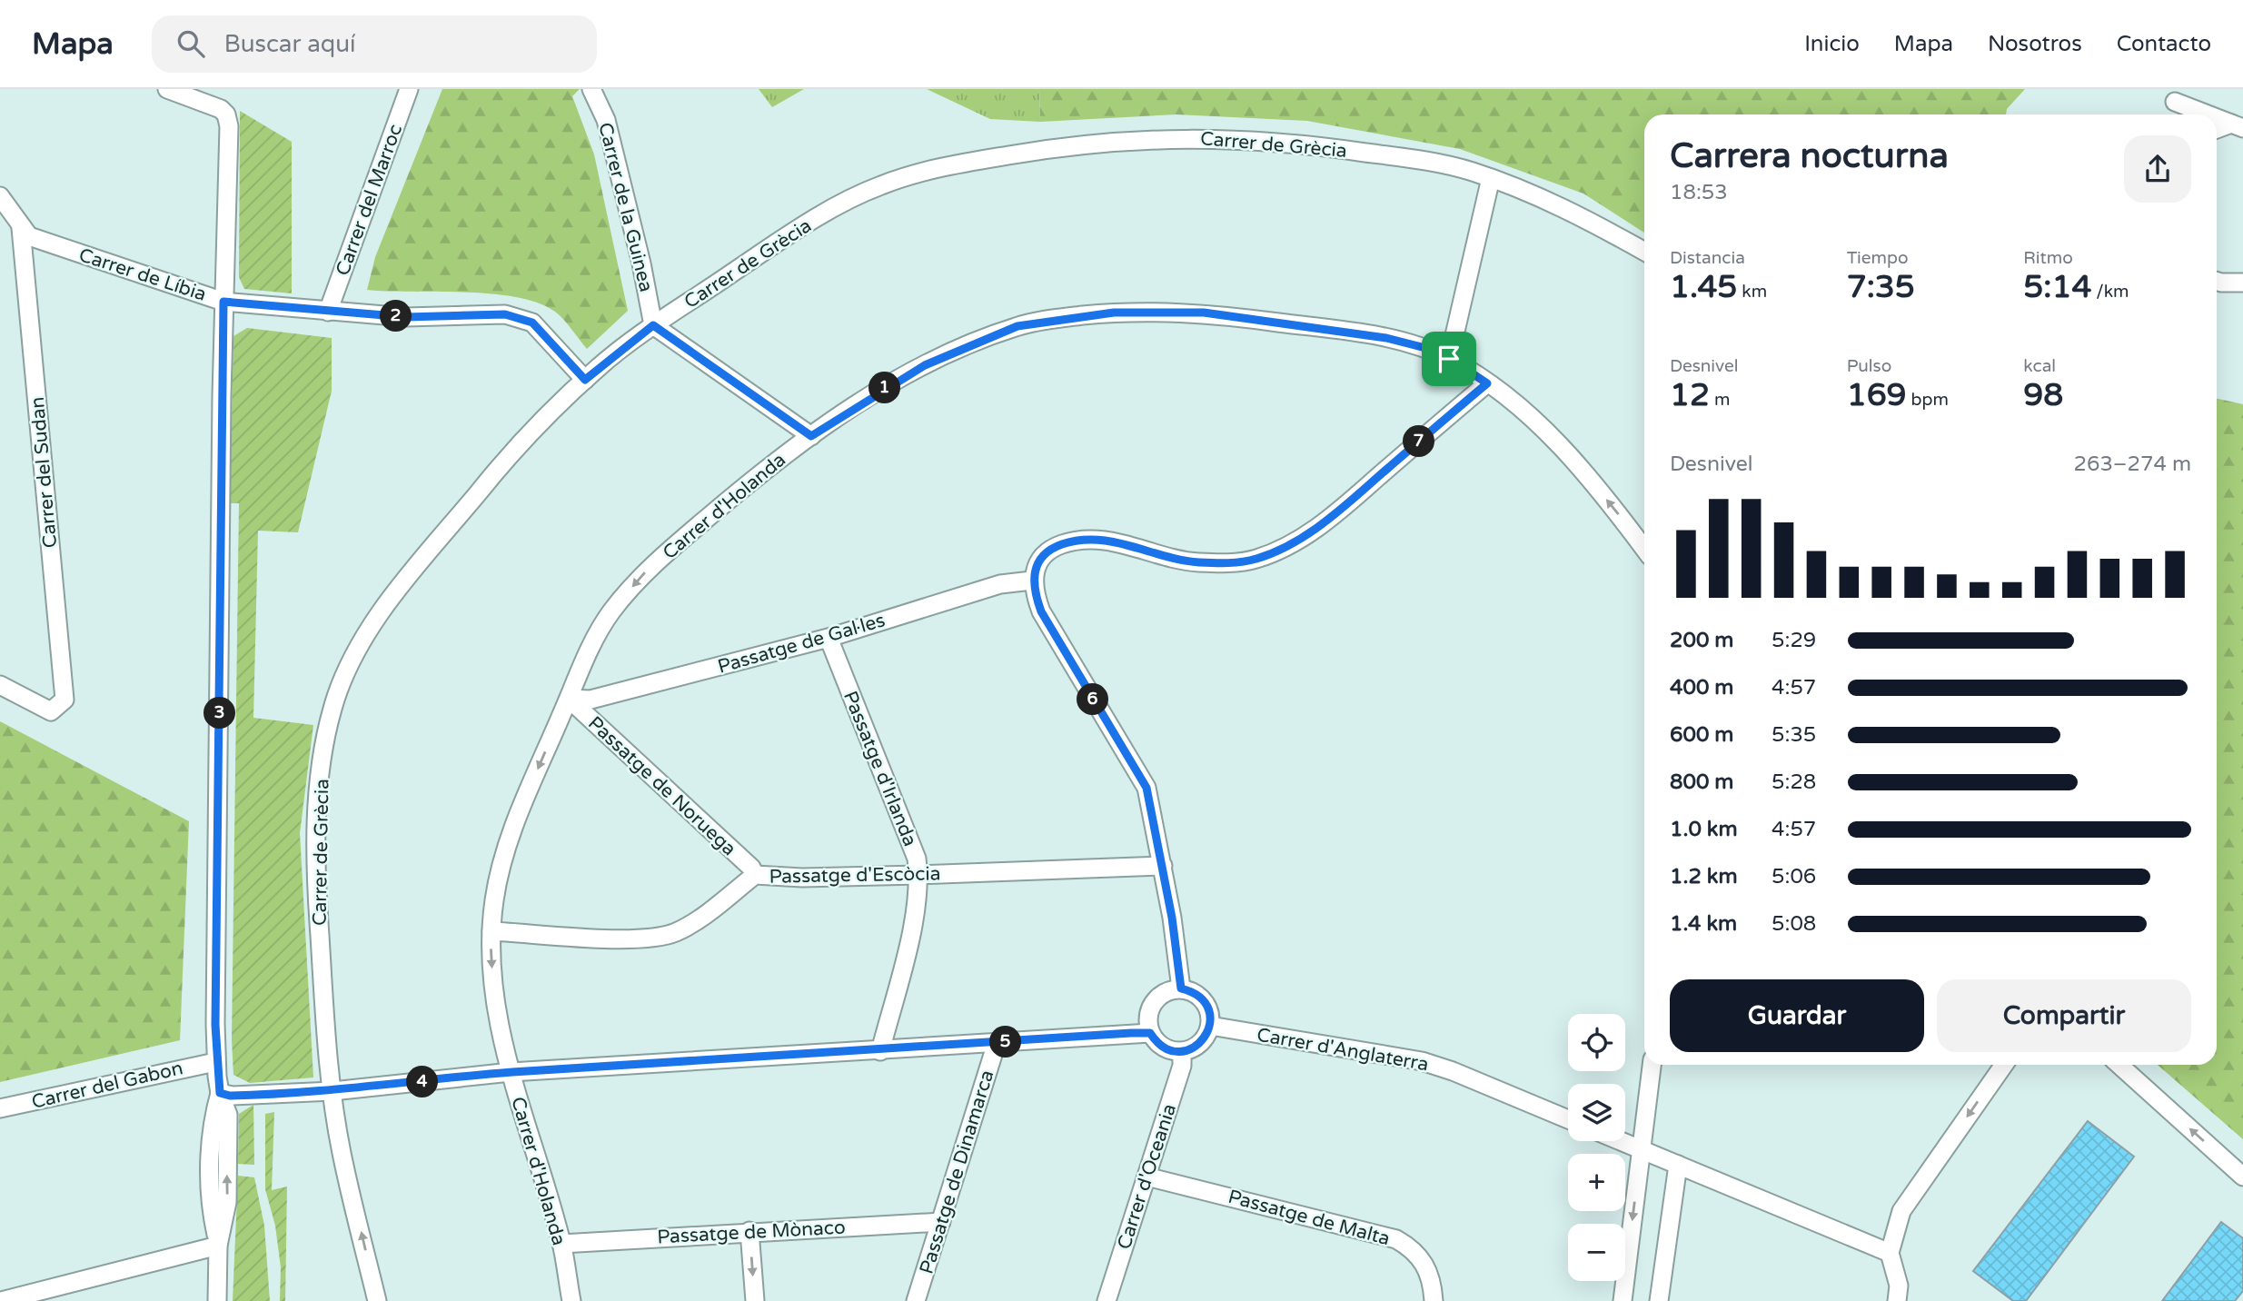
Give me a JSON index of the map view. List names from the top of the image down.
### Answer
{
  "streets": {
    "street": [
      "Carrer de Grècia",
      "Carrer del Marroc",
      "Carrer de la Guinea",
      "Carrer de Líbia",
      "Carrer del Sudan",
      "Carrer d'Holanda",
      "Passatge de Gal·les",
      "Passatge d'Irlanda",
      "Passatge de Noruega",
      "Passatge d'Escòcia",
      "Carrer d'Anglaterra",
      "Carrer del Gabon",
      "Passatge de Dinamarca",
      "Carrer d'Oceania",
      "Passatge de Malta",
      "Passatge de Mònaco"
    ]
  },
  "crossings": [
    ["Carrer de Grècia", "Carrer de la Guinea"],
    ["Carrer de Grècia", "Carrer de Líbia"],
    ["Carrer del Marroc", "Carrer de Líbia"],
    ["Carrer de Líbia", "Carrer del Sudan"],
    ["Carrer d'Holanda", "Passatge de Gal·les"],
    ["Carrer d'Holanda", "Passatge de Noruega"],
    ["Carrer d'Holanda", "Passatge d'Escòcia"],
    ["Carrer d'Holanda", "Passatge de Mònaco"],
    ["Passatge de Gal·les", "Passatge d'Irlanda"],
    ["Passatge de Gal·les", "Passatge de Noruega"],
    ["Passatge d'Irlanda", "Passatge d'Escòcia"],
    ["Passatge de Noruega", "Passatge d'Escòcia"],
    ["Carrer d'Anglaterra", "Carrer d'Oceania"],
    ["Passatge de Dinamarca", "Passatge de Mònaco"],
    ["Carrer d'Oceania", "Passatge de Malta"]
  ],
  "page": {
    "header": "Mapa",
    "search": "Buscar aquí",
    "nav": [
      "Inicio",
      "Mapa",
      "Nosotros",
      "Contacto"
    ],
    "heading": ["Carrera nocturna", "18:53"],
    "stats": [
      ["Distancia", "1.45 km"],
      ["Tiempo", "7:35"],
      ["Ritmo", "5:14 /km"],
      ["Desnivel", "12 m"],
      ["Pulso", "169 bpm"],
      ["kcal", "98"]
    ],
    "pins": [
      "2",
      "1",
      "7",
      "6",
      "3",
      "5",
      "4"
    ],
    "chart": ["Desnivel", "263–274 m"],
    "list": [
      {
        "name": "200 m",
        "note": "5:29"
      },
      {
        "name": "400 m",
        "note": "4:57"
      },
      {
        "name": "600 m",
        "note": "5:35"
      },
      {
        "name": "800 m",
        "note": "5:28"
      },
      {
        "name": "1.0 km",
        "note": "4:57"
      },
      {
        "name": "1.2 km",
        "note": "5:06"
      },
      {
        "name": "1.4 km",
        "note": "5:08"
      }
    ],
    "buttons": ["Guardar", "Compartir"],
    "map_buttons": ["+", "−"]
  }
}
